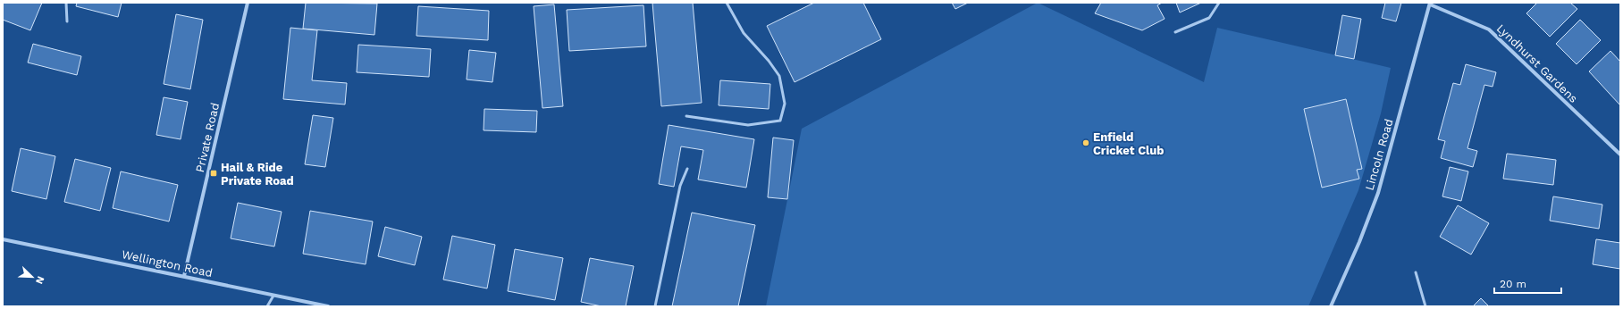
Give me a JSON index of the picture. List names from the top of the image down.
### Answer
{
  "streets": {
    "street": [
      "Lyndhurst Gardens",
      "Private Road",
      "Lincoln Road",
      "Wellington Road"
    ]
  },
  "crossings": [
    ["Lyndhurst Gardens", "Lincoln Road"],
    ["Private Road", "Wellington Road"]
  ],
  "places": {
    "other": ["Enfield Cricket Club"],
    "transit": ["Hail & Ride Private Road"]
  },
  "scale_bar": "20 m",
  "north": "bottom right"
}
